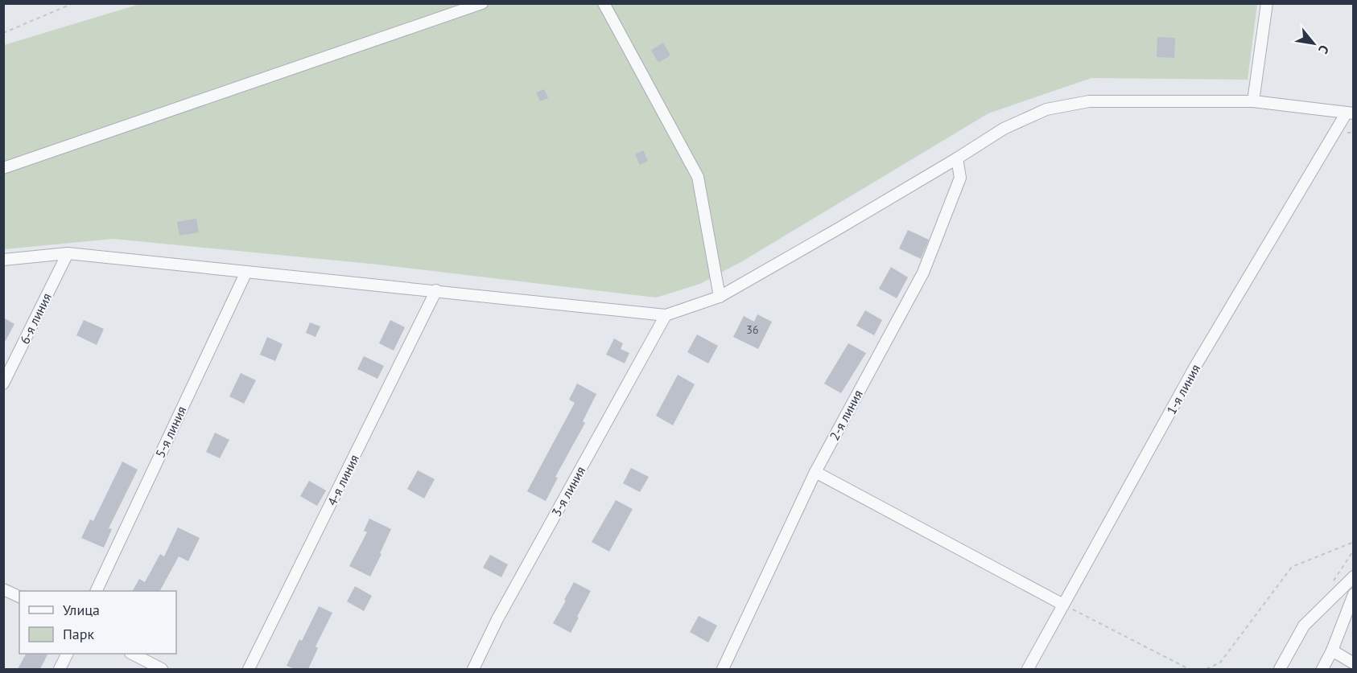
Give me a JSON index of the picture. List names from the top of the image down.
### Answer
{
  "streets": {
    "street": [
      "6-я линия",
      "1-я линия",
      "2-я линия",
      "5-я линия",
      "4-я линия",
      "3-я линия"
    ]
  },
  "house_numbers": ["36"],
  "legend": ["Улица", "Парк"],
  "north": "bottom right"
}
